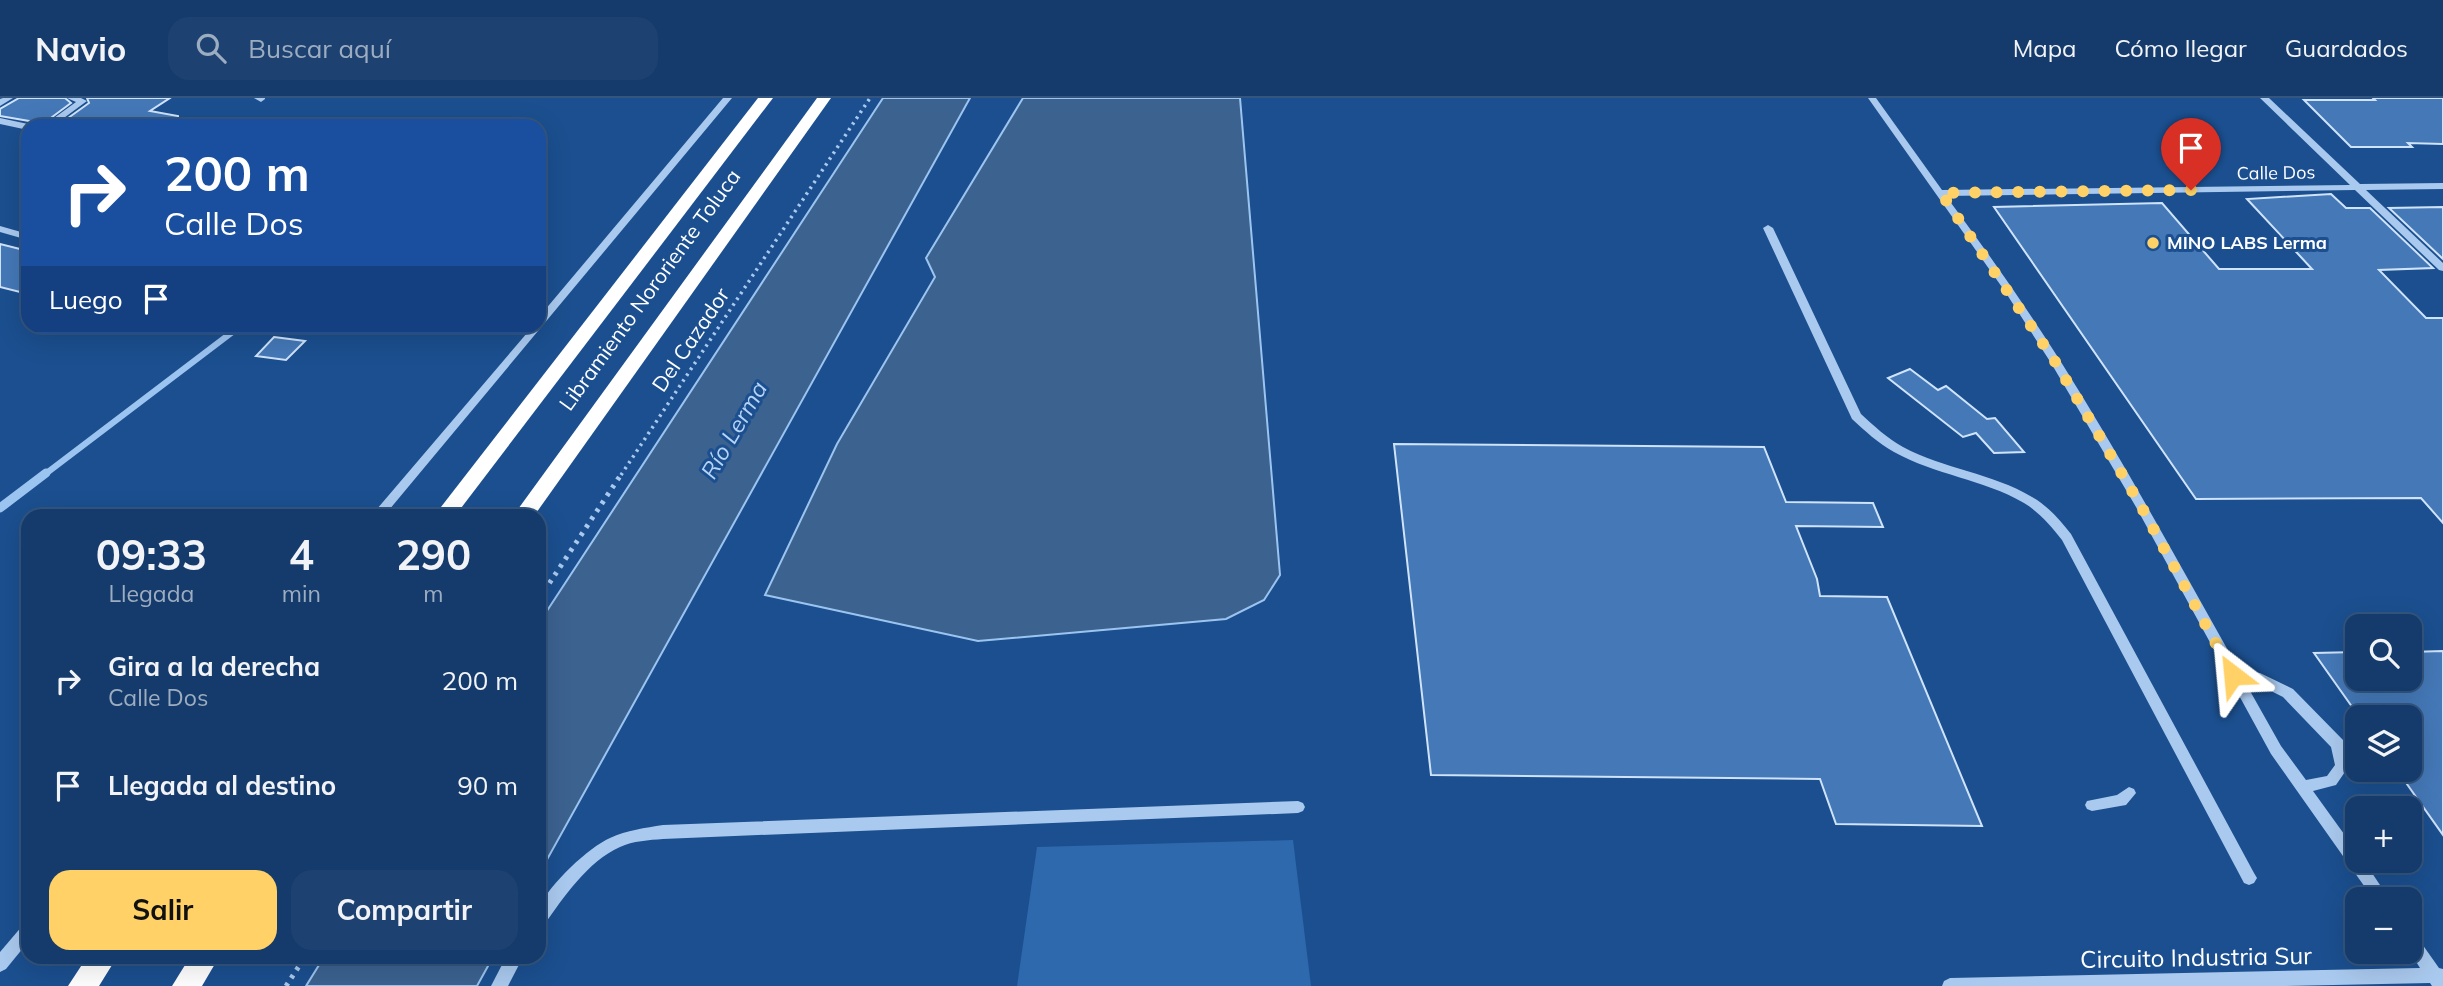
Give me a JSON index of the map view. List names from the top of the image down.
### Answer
{
  "streets": {
    "highway": ["Libramiento Nororiente Toluca"],
    "street": ["Calle Dos", "Circuito Industria Sur"],
    "path": ["Del Cazador"]
  },
  "water": ["Río Lerma"],
  "places": ["MINO LABS Lerma"],
  "page": {
    "header": "Navio",
    "search": "Buscar aquí",
    "nav": ["Mapa", "Cómo llegar", "Guardados"],
    "turn": ["200 m", "Calle Dos"],
    "then": "Luego",
    "eta": [
      "09:33",
      "Llegada",
      "4",
      "min",
      "290",
      "m"
    ],
    "map_buttons": ["+", "−"],
    "list": [
      {
        "name": "Gira a la derecha",
        "note": "Calle Dos",
        "value": "200 m"
      },
      {
        "name": "Llegada al destino",
        "value": "90 m"
      }
    ],
    "buttons": ["Salir", "Compartir"]
  }
}
